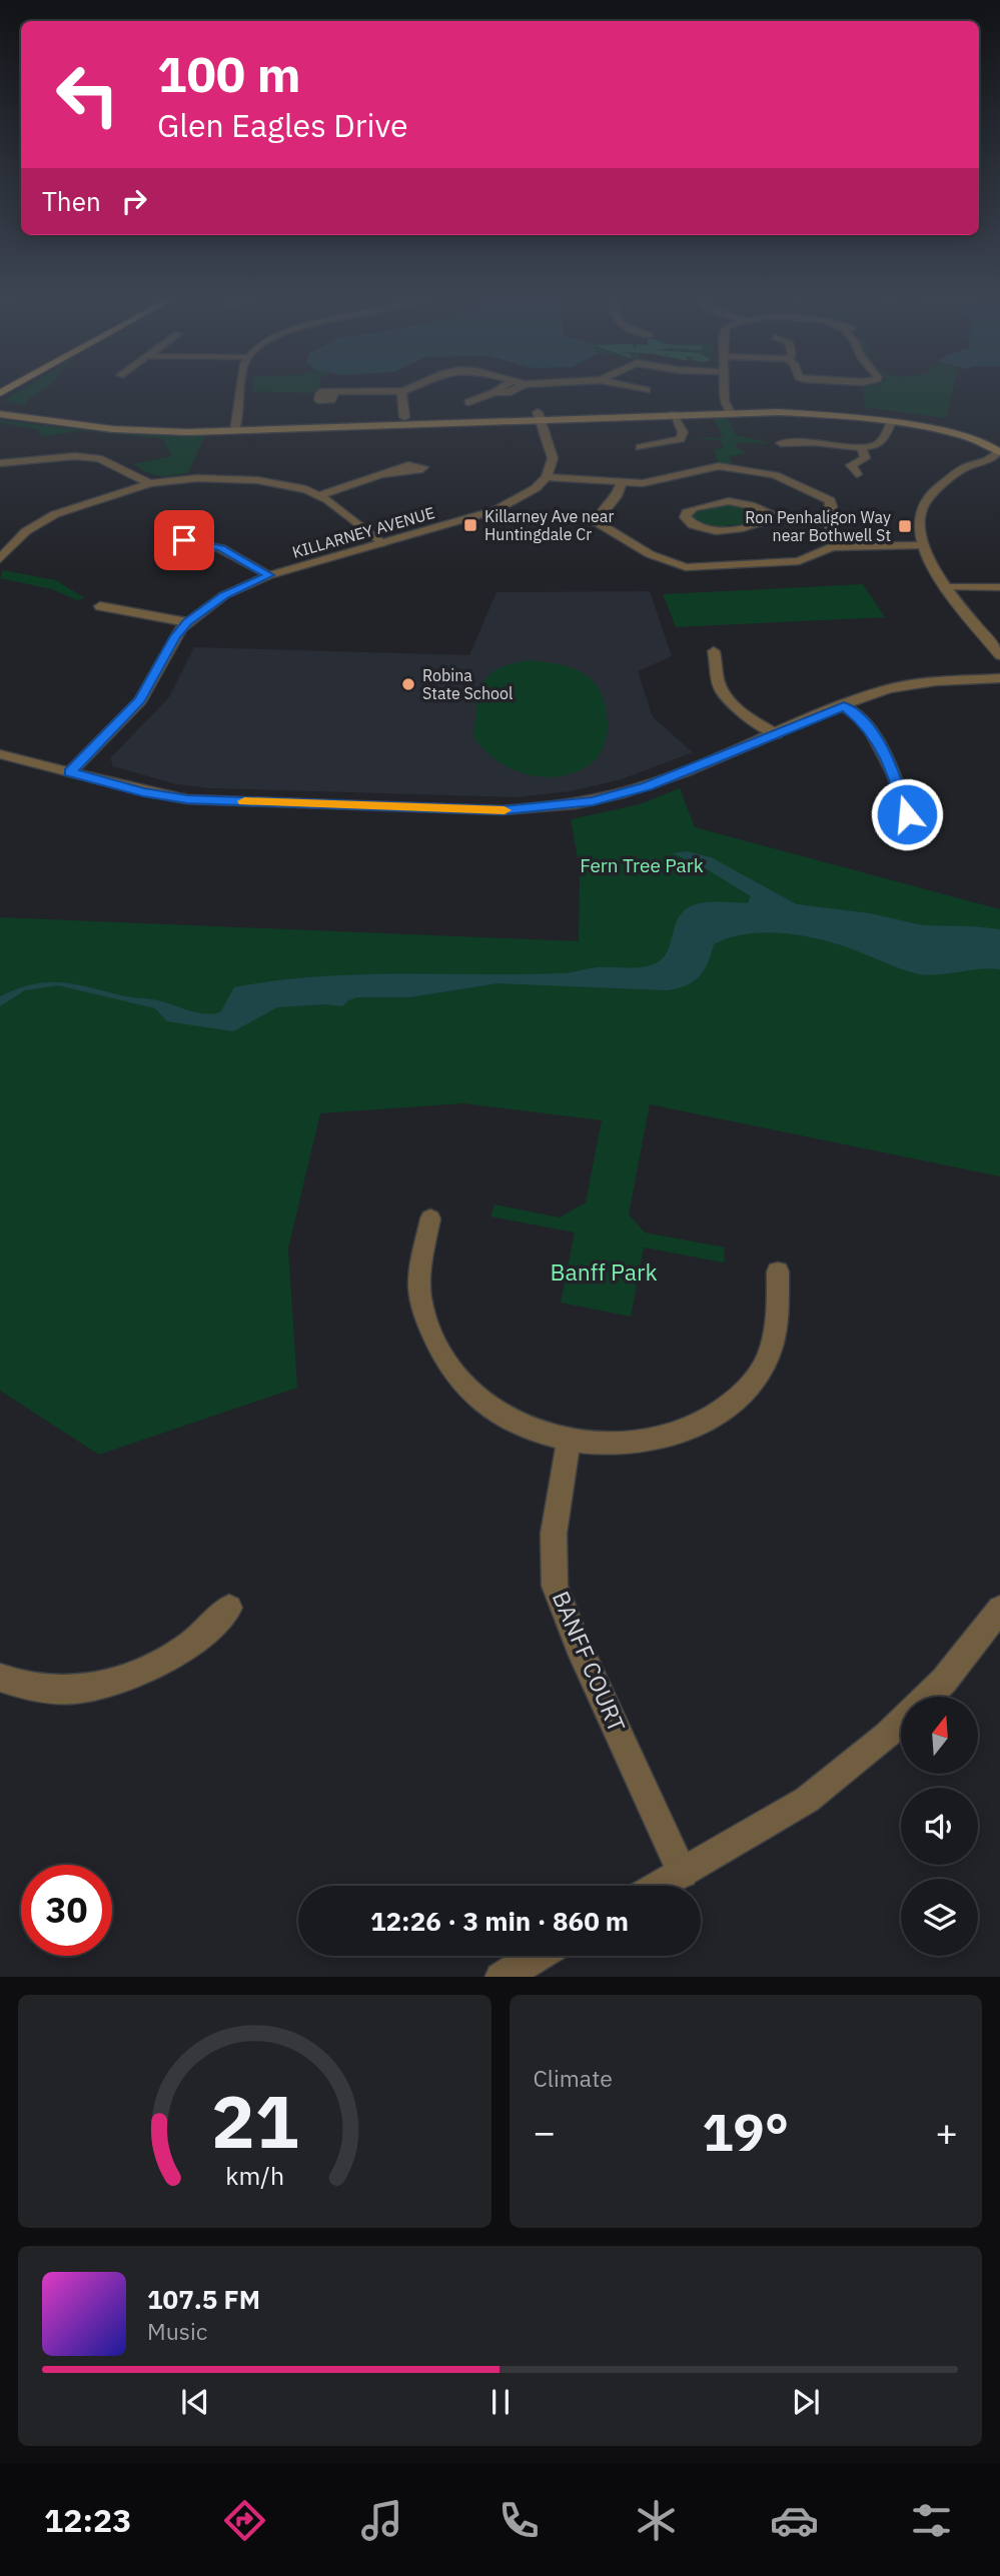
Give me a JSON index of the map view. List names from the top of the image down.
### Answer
{
  "streets": {
    "street": ["KILLARNEY AVENUE", "BANFF COURT"]
  },
  "parks": ["Fern Tree Park", "Banff Park"],
  "places": {
    "transit": ["Killarney Ave near Huntingdale Cr", "Ron Penhaligon Way near Bothwell St"],
    "other": ["Robina State School"]
  },
  "north": "top",
  "page": {
    "turn": ["100 m", "Glen Eagles Drive"],
    "then": "Then",
    "limit": "30",
    "trip": "12:26 · 3 min · 860 m",
    "tile": "Climate",
    "heat": ["−", "19°", "+"],
    "song": ["107.5 FM", "Music"],
    "tabs": "12:23",
    "gauge": ["21", "km/h"]
  }
}
